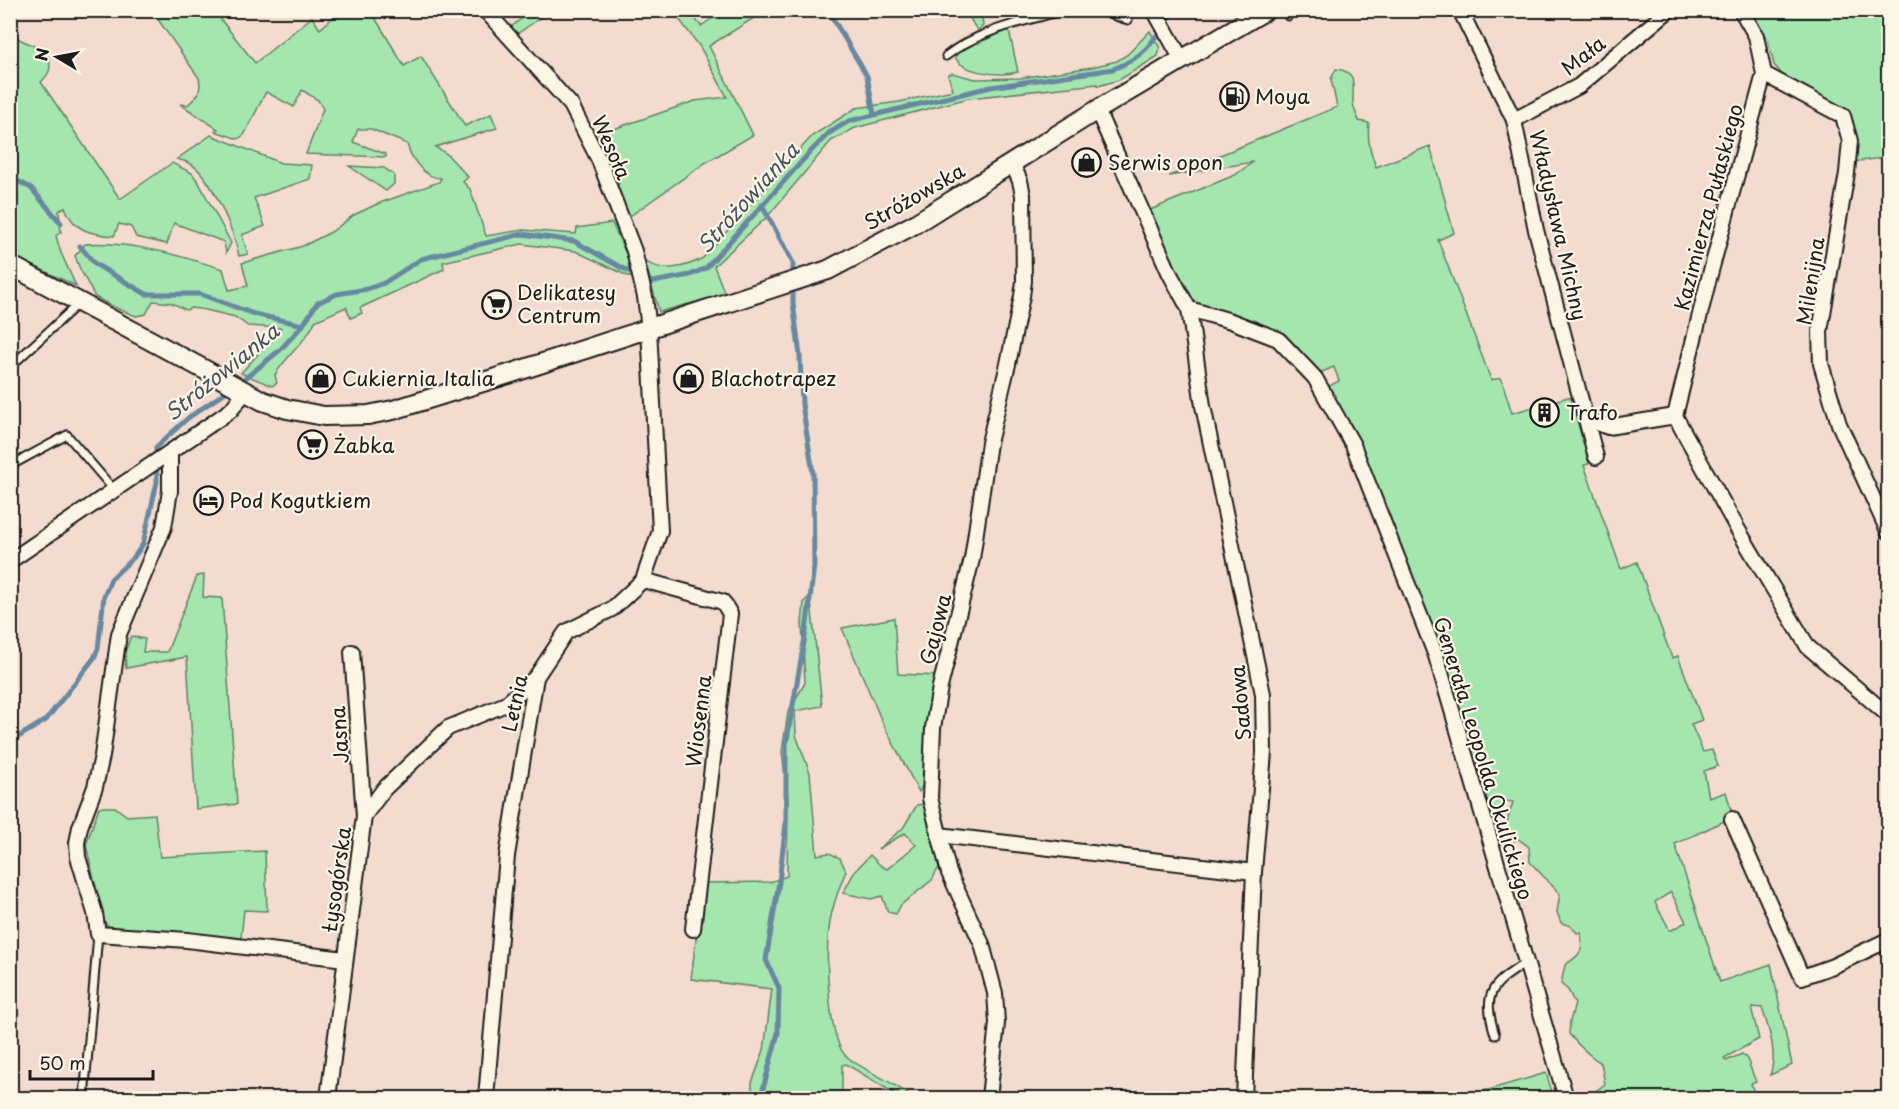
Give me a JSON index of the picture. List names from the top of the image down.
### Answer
{
  "streets": {
    "main road": ["Stróżowska"],
    "street": [
      "Mała",
      "Wesoła",
      "Kazimierza Pułaskiego",
      "Władysława Michny",
      "Milenijna",
      "Gajowa",
      "Letnia",
      "Sadowa",
      "Wiosenna",
      "Jasna",
      "Generała Leopolda Okulickiego",
      "Łysogórska"
    ]
  },
  "crossings": [
    ["Mała", "Władysława Michny"],
    ["Wesoła", "Stróżowska"],
    ["Wesoła", "Letnia"],
    ["Stróżowska", "Gajowa"],
    ["Stróżowska", "Letnia"],
    ["Kazimierza Pułaskiego", "Milenijna"],
    ["Letnia", "Wiosenna"],
    ["Letnia", "Łysogórska"],
    ["Sadowa", "Generała Leopolda Okulickiego"],
    ["Jasna", "Łysogórska"]
  ],
  "water": ["Stróżowianka"],
  "places": {
    "fuel station": ["Moya"],
    "shop": ["Serwis opon", "Cukiernia Italia", "Blachotrapez"],
    "supermarket": ["Delikatesy Centrum", "Żabka"],
    "building": ["Trafo"],
    "hotel": ["Pod Kogutkiem"]
  },
  "scale_bar": "50 m",
  "north": "left"
}
